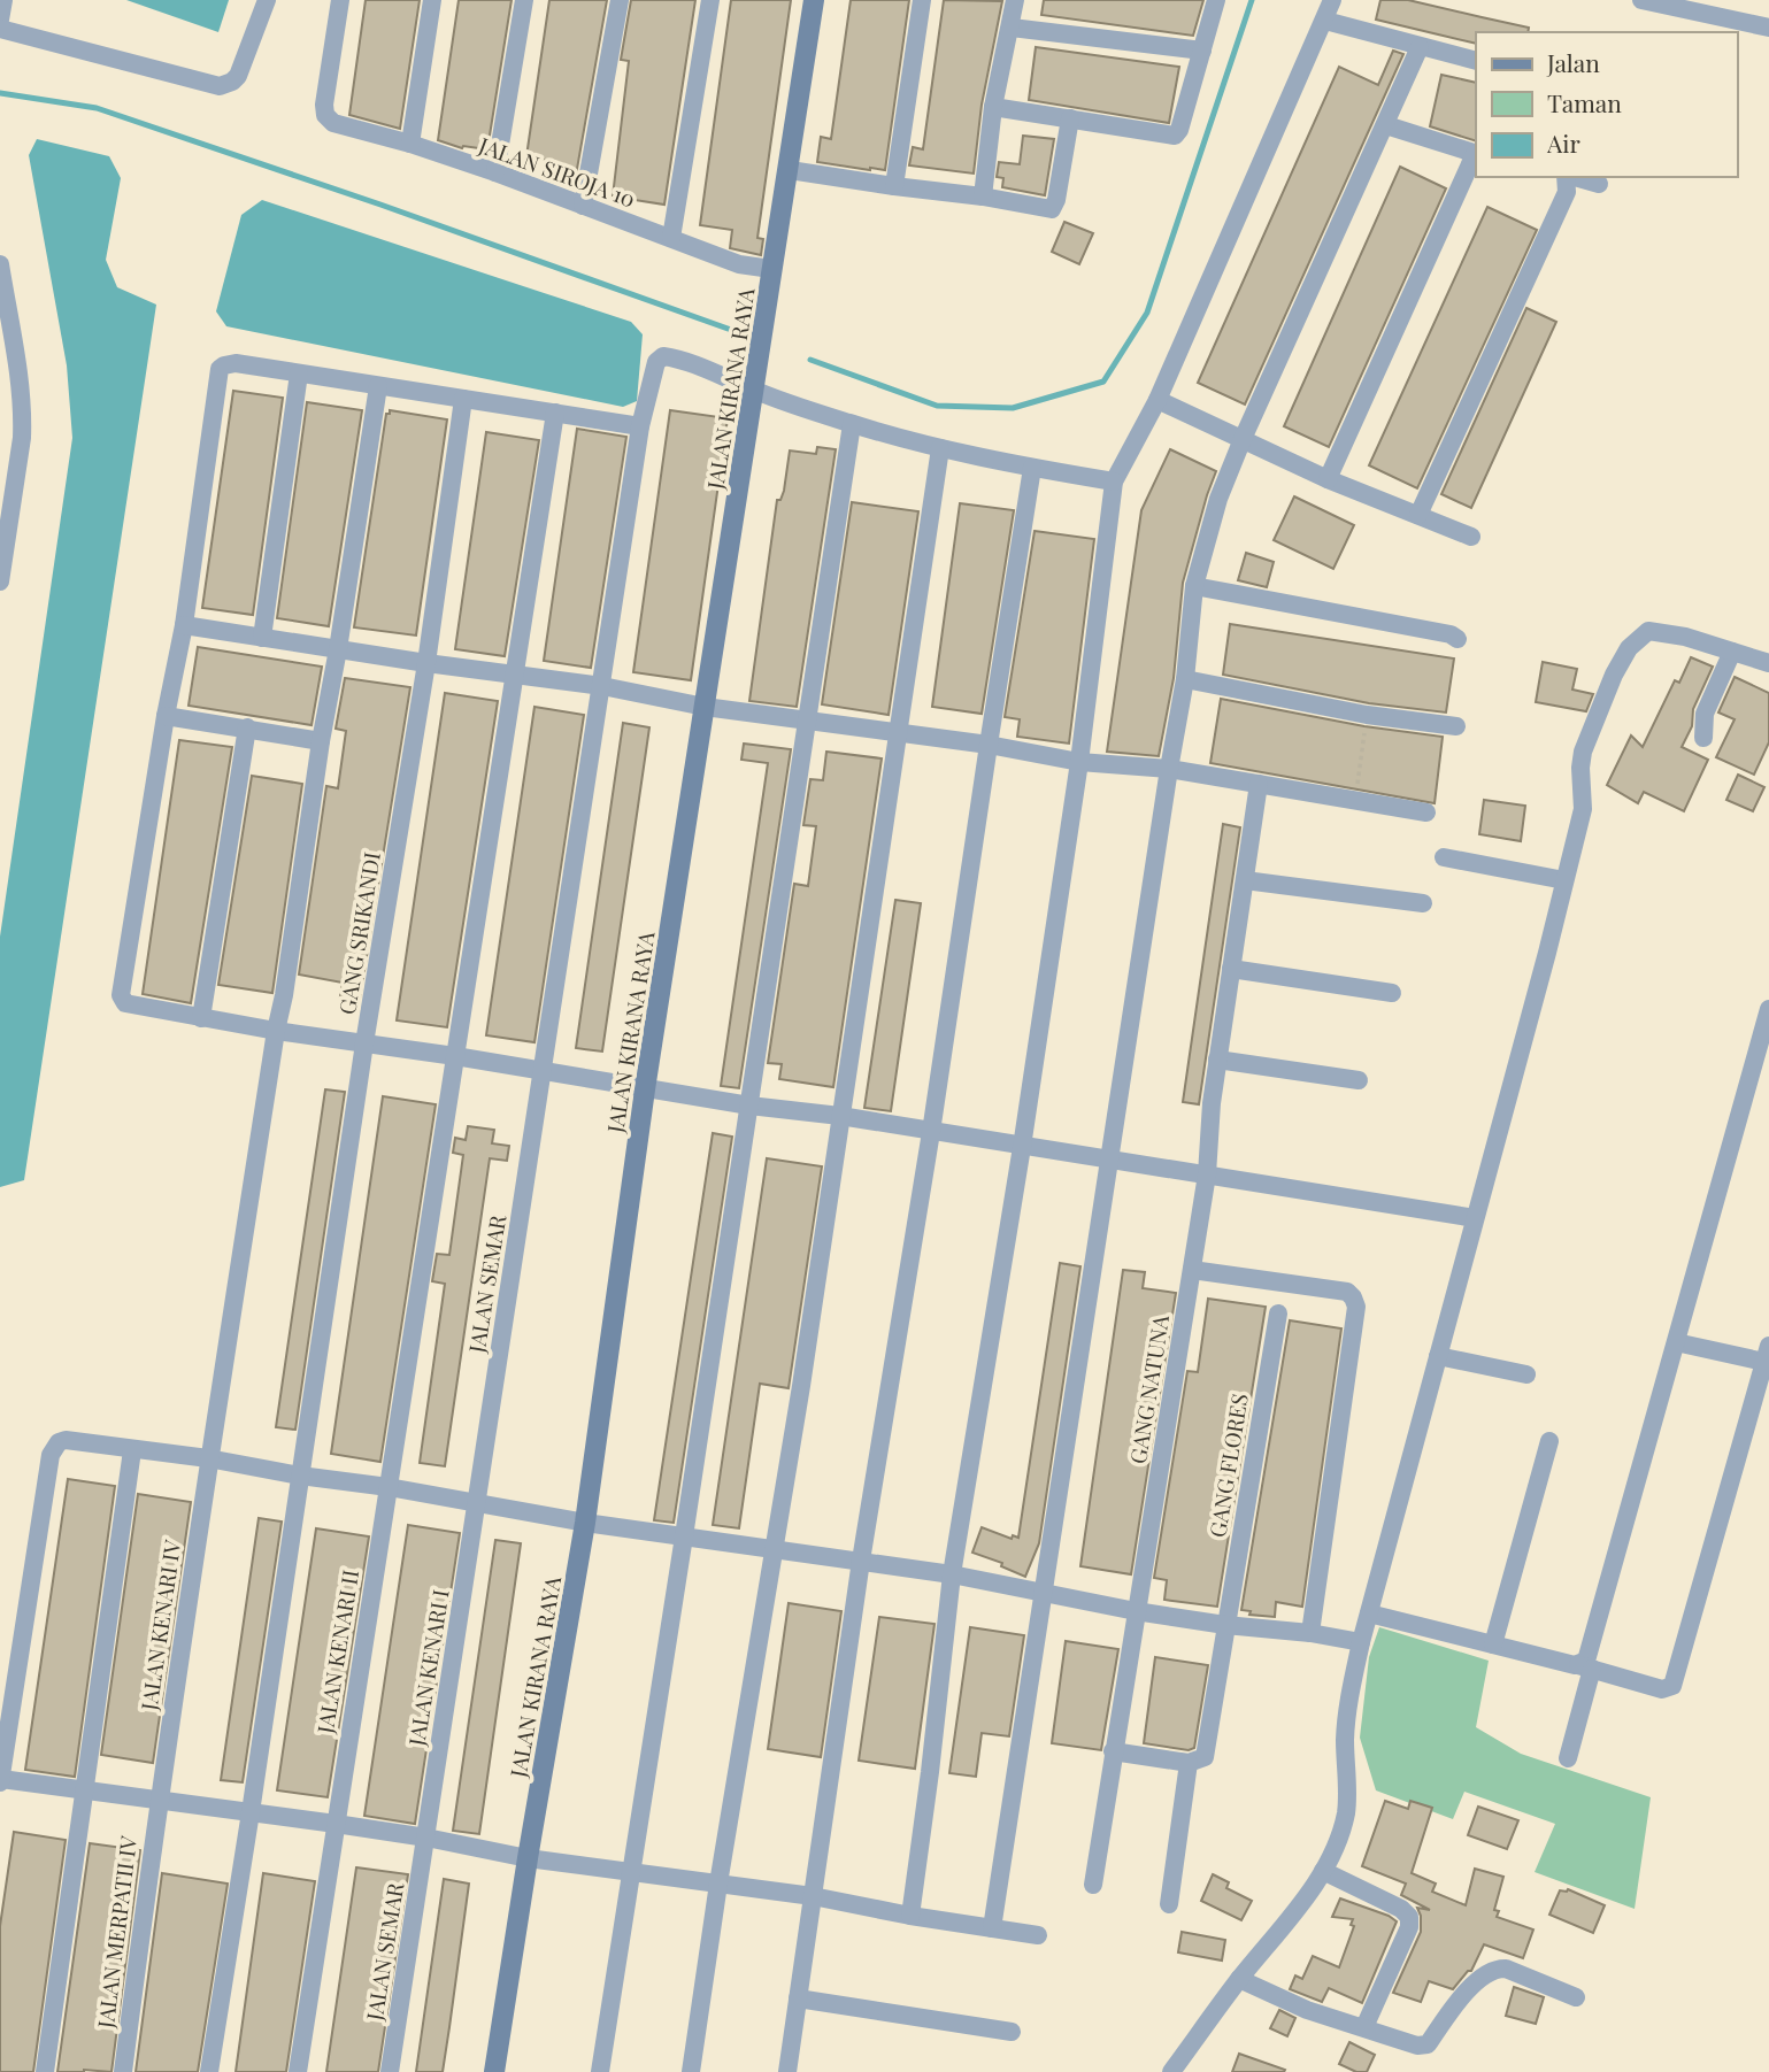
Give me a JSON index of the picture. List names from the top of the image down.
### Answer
{
  "streets": {
    "street": [
      "JALAN SIROJA 10",
      "JALAN KIRANA RAYA",
      "GANG SRIKANDI",
      "JALAN SEMAR",
      "GANG NATUNA",
      "GANG FLORES",
      "JALAN KENARI IV",
      "JALAN KENARI II",
      "JALAN KENARI I",
      "JALAN MERPATII IV"
    ]
  },
  "crossings": [
    ["JALAN SIROJA 10", "JALAN KIRANA RAYA"],
    ["JALAN KIRANA RAYA", "JALAN SEMAR"],
    ["JALAN SEMAR", "JALAN KENARI I"],
    ["JALAN KENARI IV", "JALAN MERPATII IV"]
  ],
  "legend": ["Jalan", "Taman", "Air"]
}
